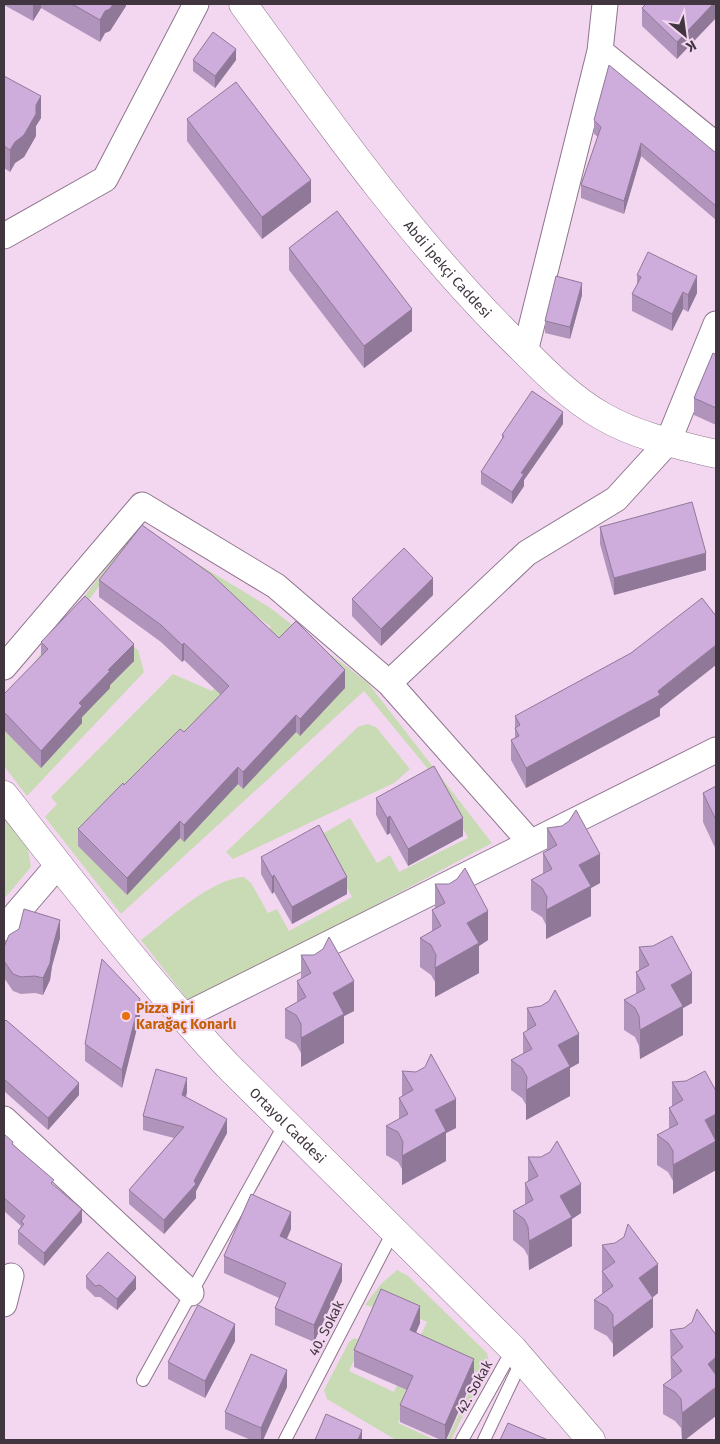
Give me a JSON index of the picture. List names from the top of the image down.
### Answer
{
  "streets": {
    "street": ["Abdi İpekçi Caddesi", "Ortayol Caddesi"],
    "lane": ["40. Sokak", "42. Sokak"]
  },
  "crossings": [
    ["Ortayol Caddesi", "40. Sokak"],
    ["Ortayol Caddesi", "42. Sokak"]
  ],
  "places": ["Pizza Piri Karağaç Konarlı"],
  "north": "bottom right"
}
